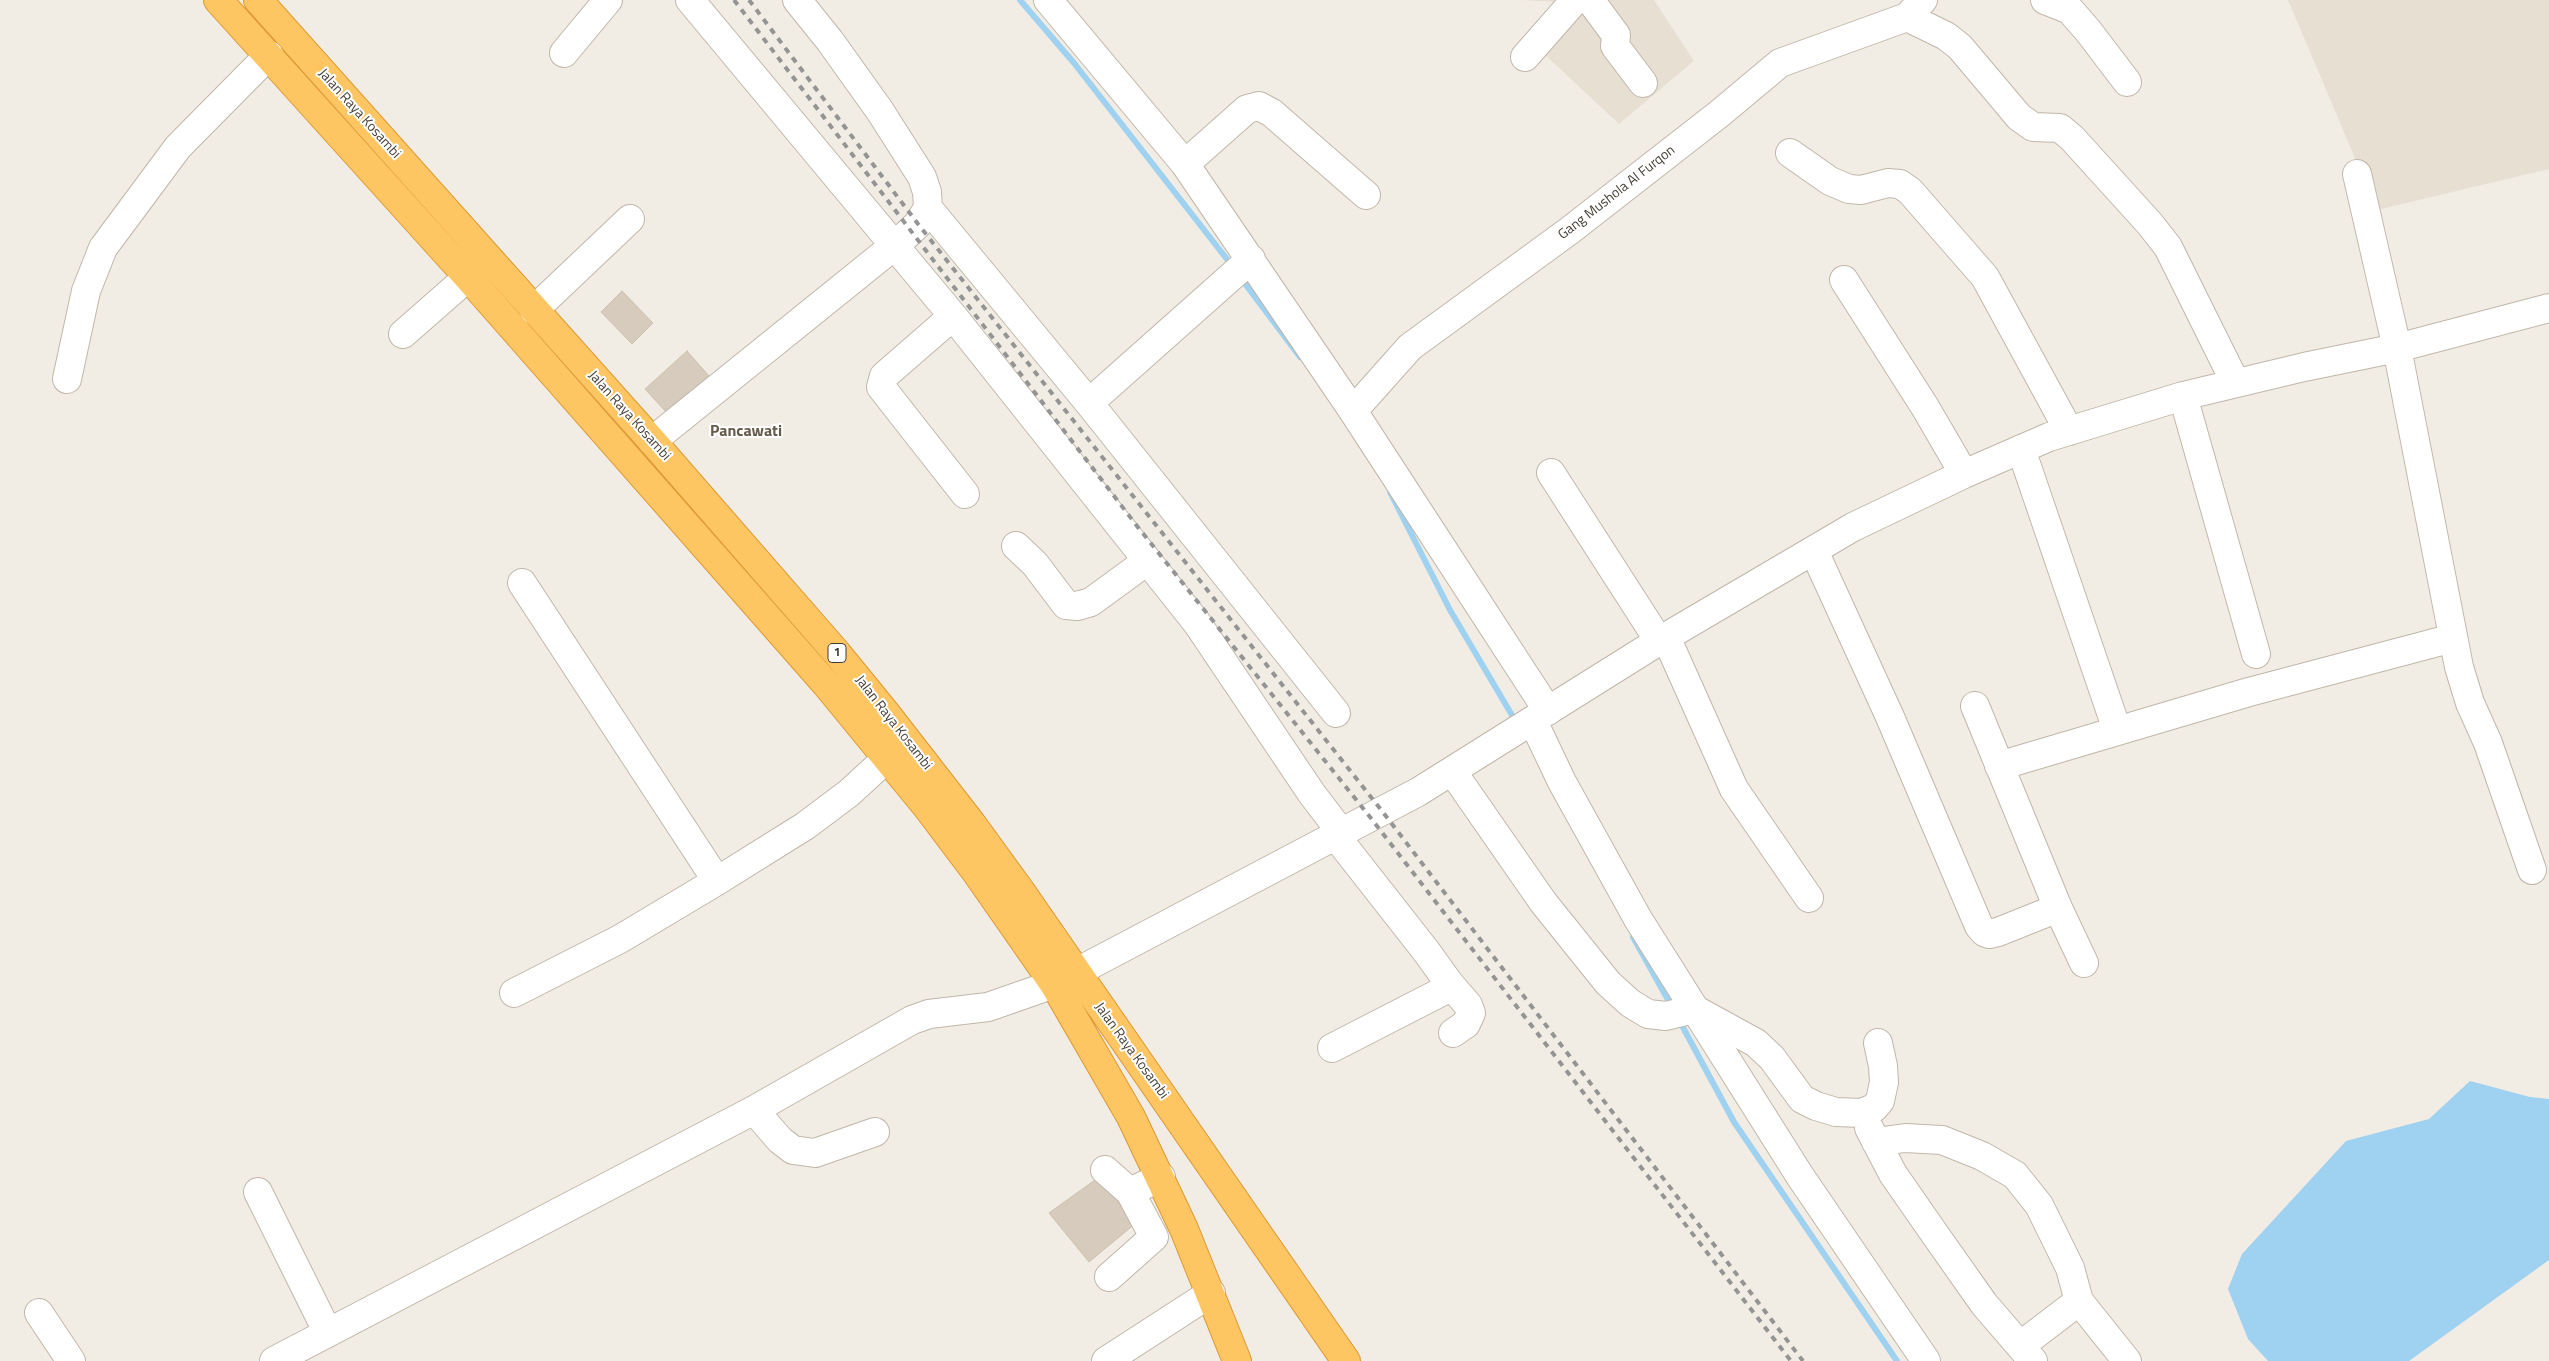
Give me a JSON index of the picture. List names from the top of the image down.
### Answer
{
  "streets": {
    "highway": ["Jalan Raya Kosambi", "1"],
    "street": ["Gang Mushola Al Furqon"]
  },
  "districts": ["Pancawati"]
}
